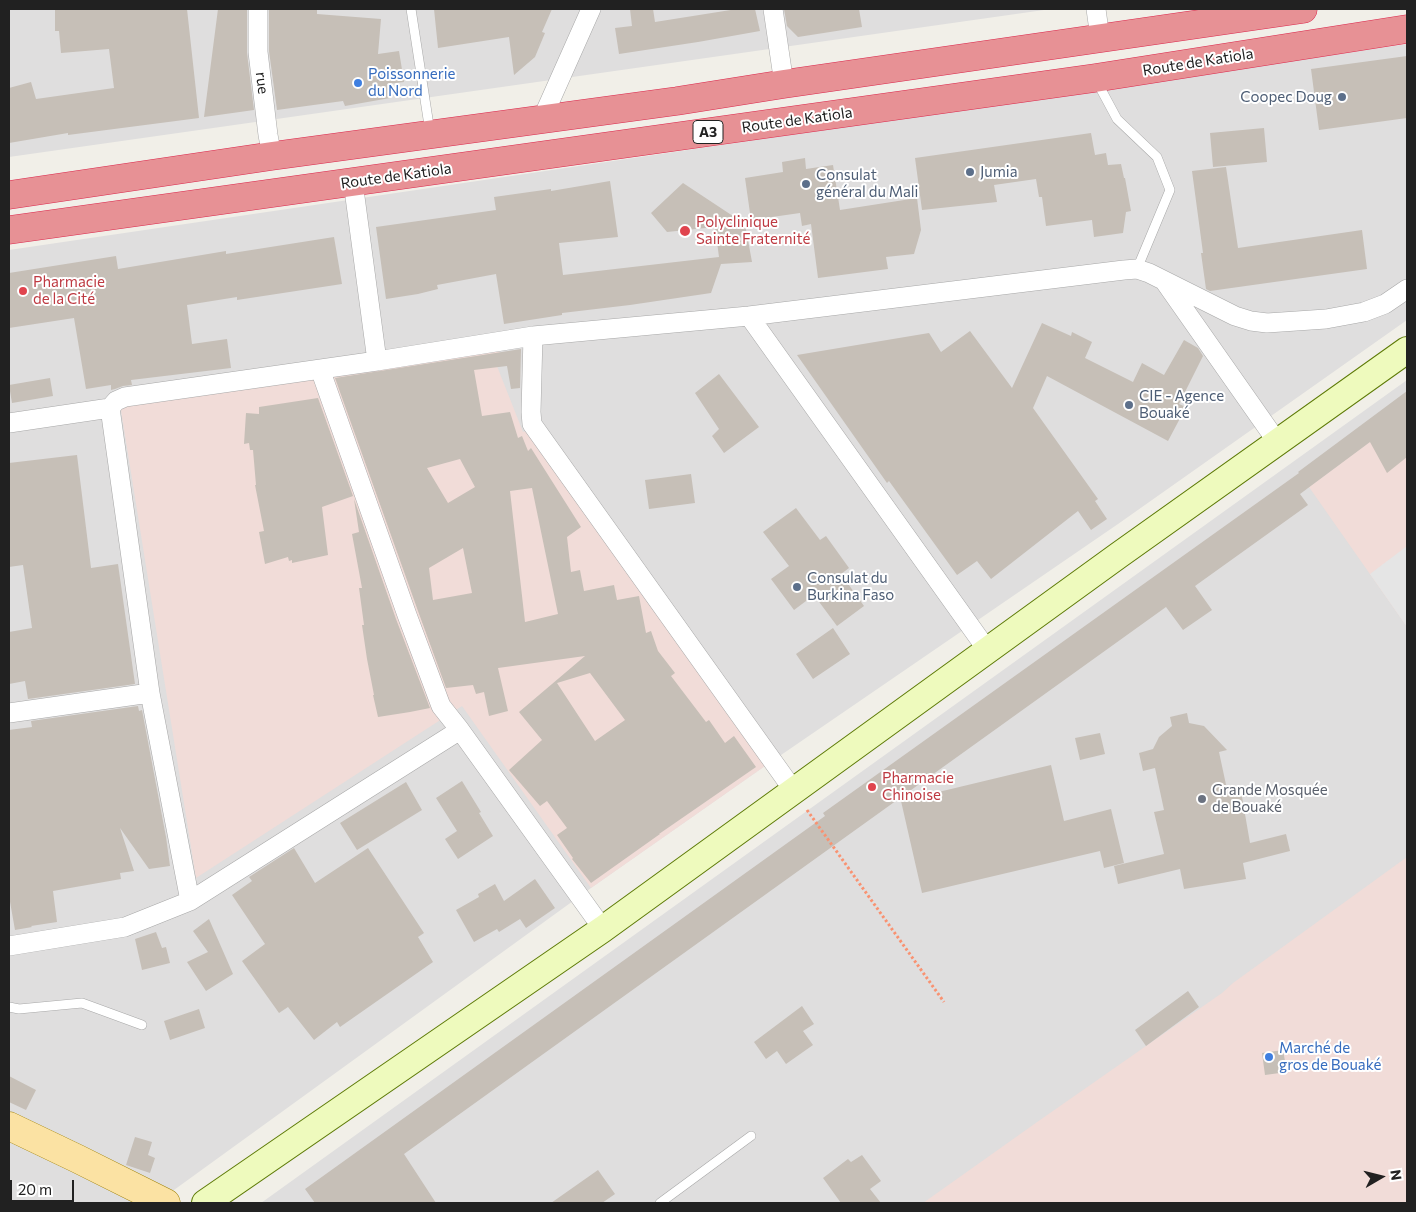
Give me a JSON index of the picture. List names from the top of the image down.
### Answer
{
  "streets": {
    "highway": ["Route de Katiola", "A3"],
    "street": ["rue"]
  },
  "crossings": [
    ["rue", "A3"]
  ],
  "places": [
    "Poissonnerie du Nord",
    "Coopec Doug",
    "Jumia",
    "Consulat général du Mali",
    "Polyclinique Sainte Fraternité",
    "Pharmacie de la Cité",
    "CIE - Agence Bouaké",
    "Consulat du Burkina Faso",
    "Pharmacie Chinoise",
    "Grande Mosquée de Bouaké",
    "Marché de gros de Bouaké"
  ],
  "scale_bar": "20 m",
  "north": "right"
}
